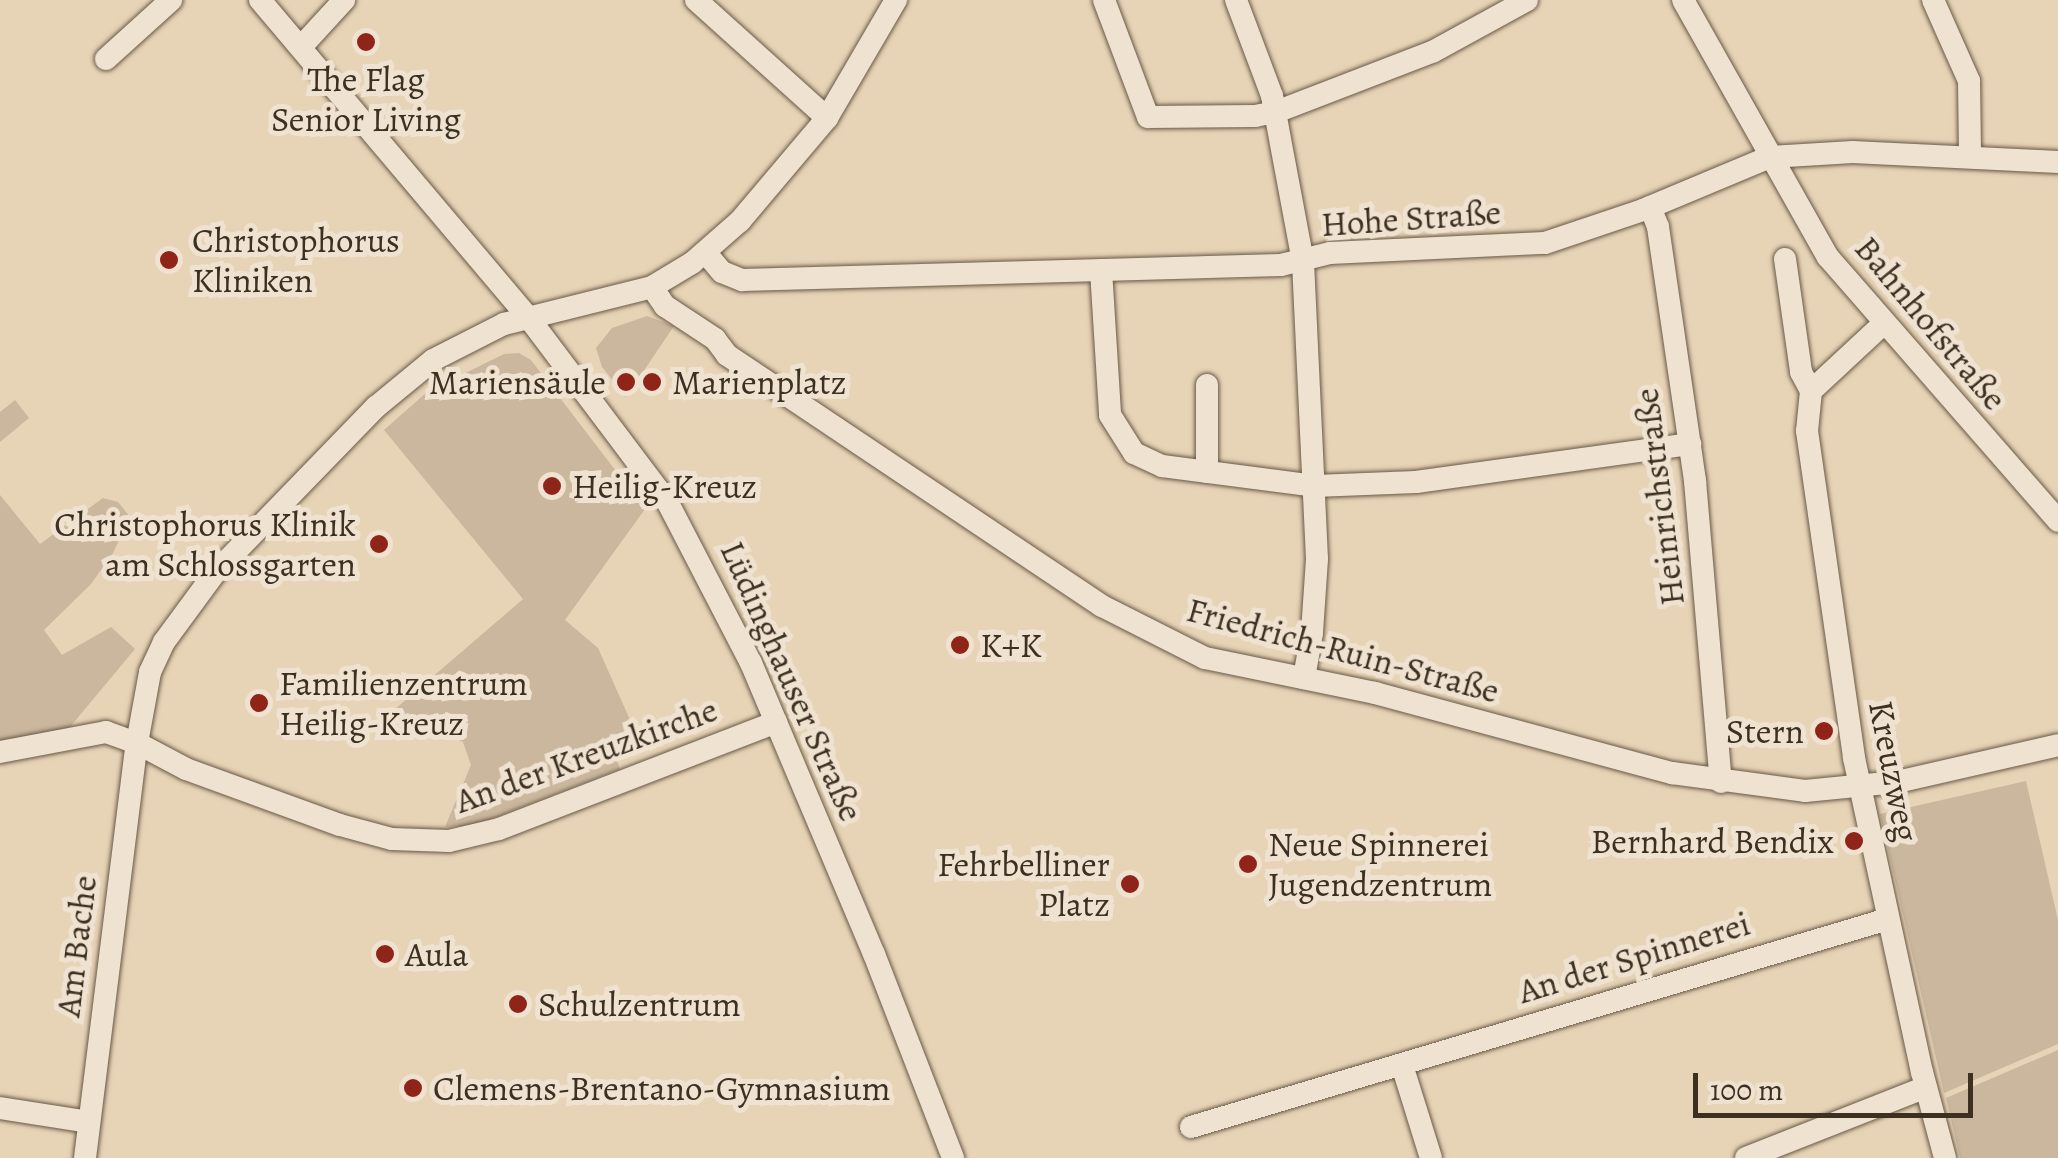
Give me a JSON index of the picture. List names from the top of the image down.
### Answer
{
  "streets": {
    "street": [
      "Hohe Straße",
      "Bahnhofstraße",
      "Heinrichstraße",
      "Friedrich-Ruin-Straße",
      "Lüdinghauser Straße",
      "An der Kreuzkirche",
      "Kreuzweg",
      "Am Bache",
      "An der Spinnerei"
    ]
  },
  "crossings": [
    ["Hohe Straße", "Bahnhofstraße"],
    ["Hohe Straße", "Heinrichstraße"],
    ["Hohe Straße", "Am Bache"],
    ["Heinrichstraße", "Friedrich-Ruin-Straße"],
    ["Friedrich-Ruin-Straße", "Kreuzweg"],
    ["Friedrich-Ruin-Straße", "Am Bache"],
    ["Lüdinghauser Straße", "An der Kreuzkirche"],
    ["Lüdinghauser Straße", "Am Bache"],
    ["An der Kreuzkirche", "Am Bache"],
    ["Kreuzweg", "An der Spinnerei"]
  ],
  "places": [
    "The Flag Senior Living",
    "Christophorus Kliniken",
    "Mariensäule",
    "Marienplatz",
    "Heilig-Kreuz",
    "Christophorus Klinik am Schlossgarten",
    "K+K",
    "Familienzentrum Heilig-Kreuz",
    "Stern",
    "Bernhard Bendix",
    "Neue Spinnerei Jugendzentrum",
    "Fehrbelliner Platz",
    "Aula",
    "Schulzentrum",
    "Clemens-Brentano-Gymnasium"
  ],
  "scale_bar": "100 m"
}
